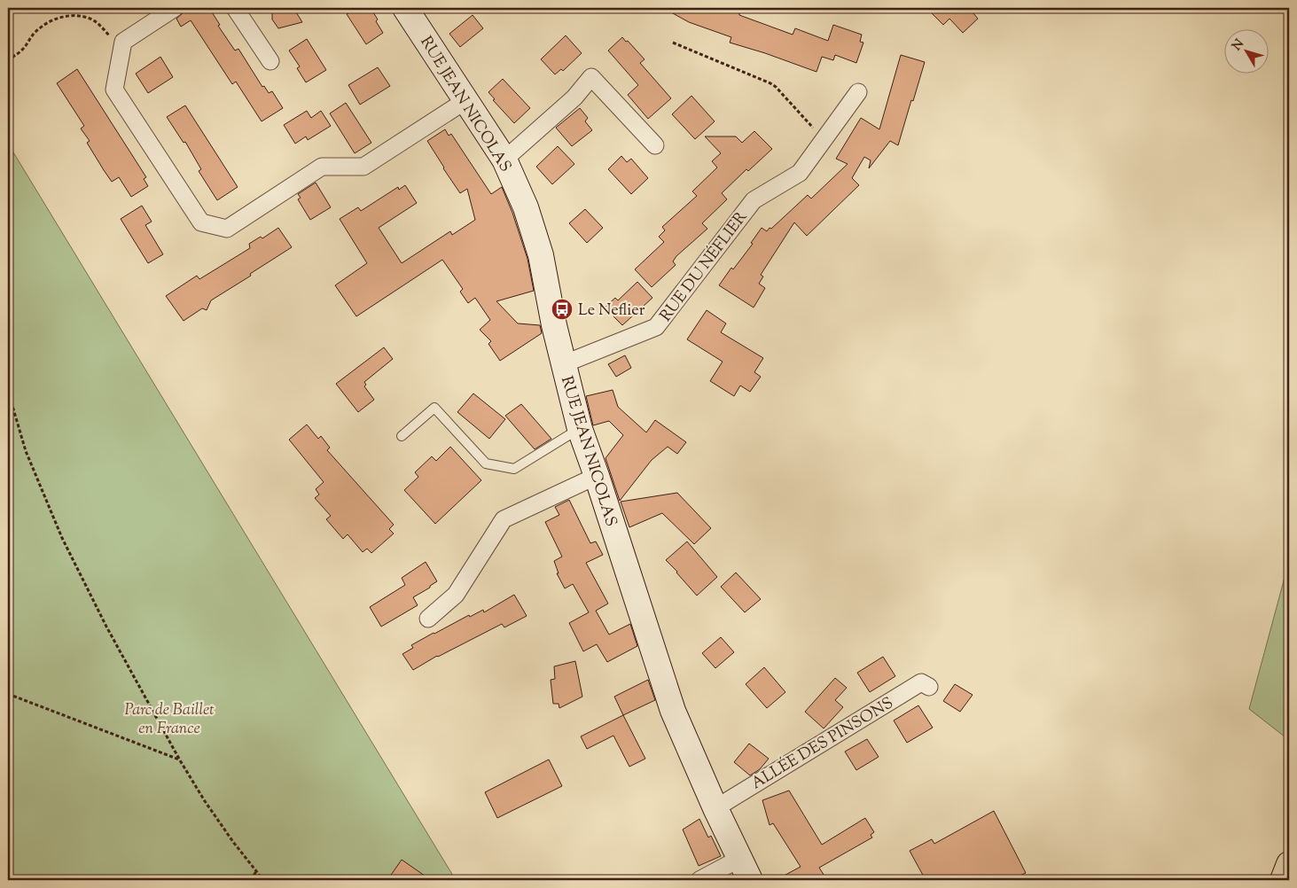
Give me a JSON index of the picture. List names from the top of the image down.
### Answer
{
  "streets": {
    "street": ["RUE JEAN NICOLAS", "RUE DU NÉFLIER", "ALLÉE DES PINSONS"]
  },
  "crossings": [
    ["RUE JEAN NICOLAS", "RUE DU NÉFLIER"],
    ["RUE JEAN NICOLAS", "ALLÉE DES PINSONS"]
  ],
  "parks": ["Parc de Baillet en France"],
  "places": {
    "bus stop": ["Le Neflier"]
  },
  "north": "top left"
}
